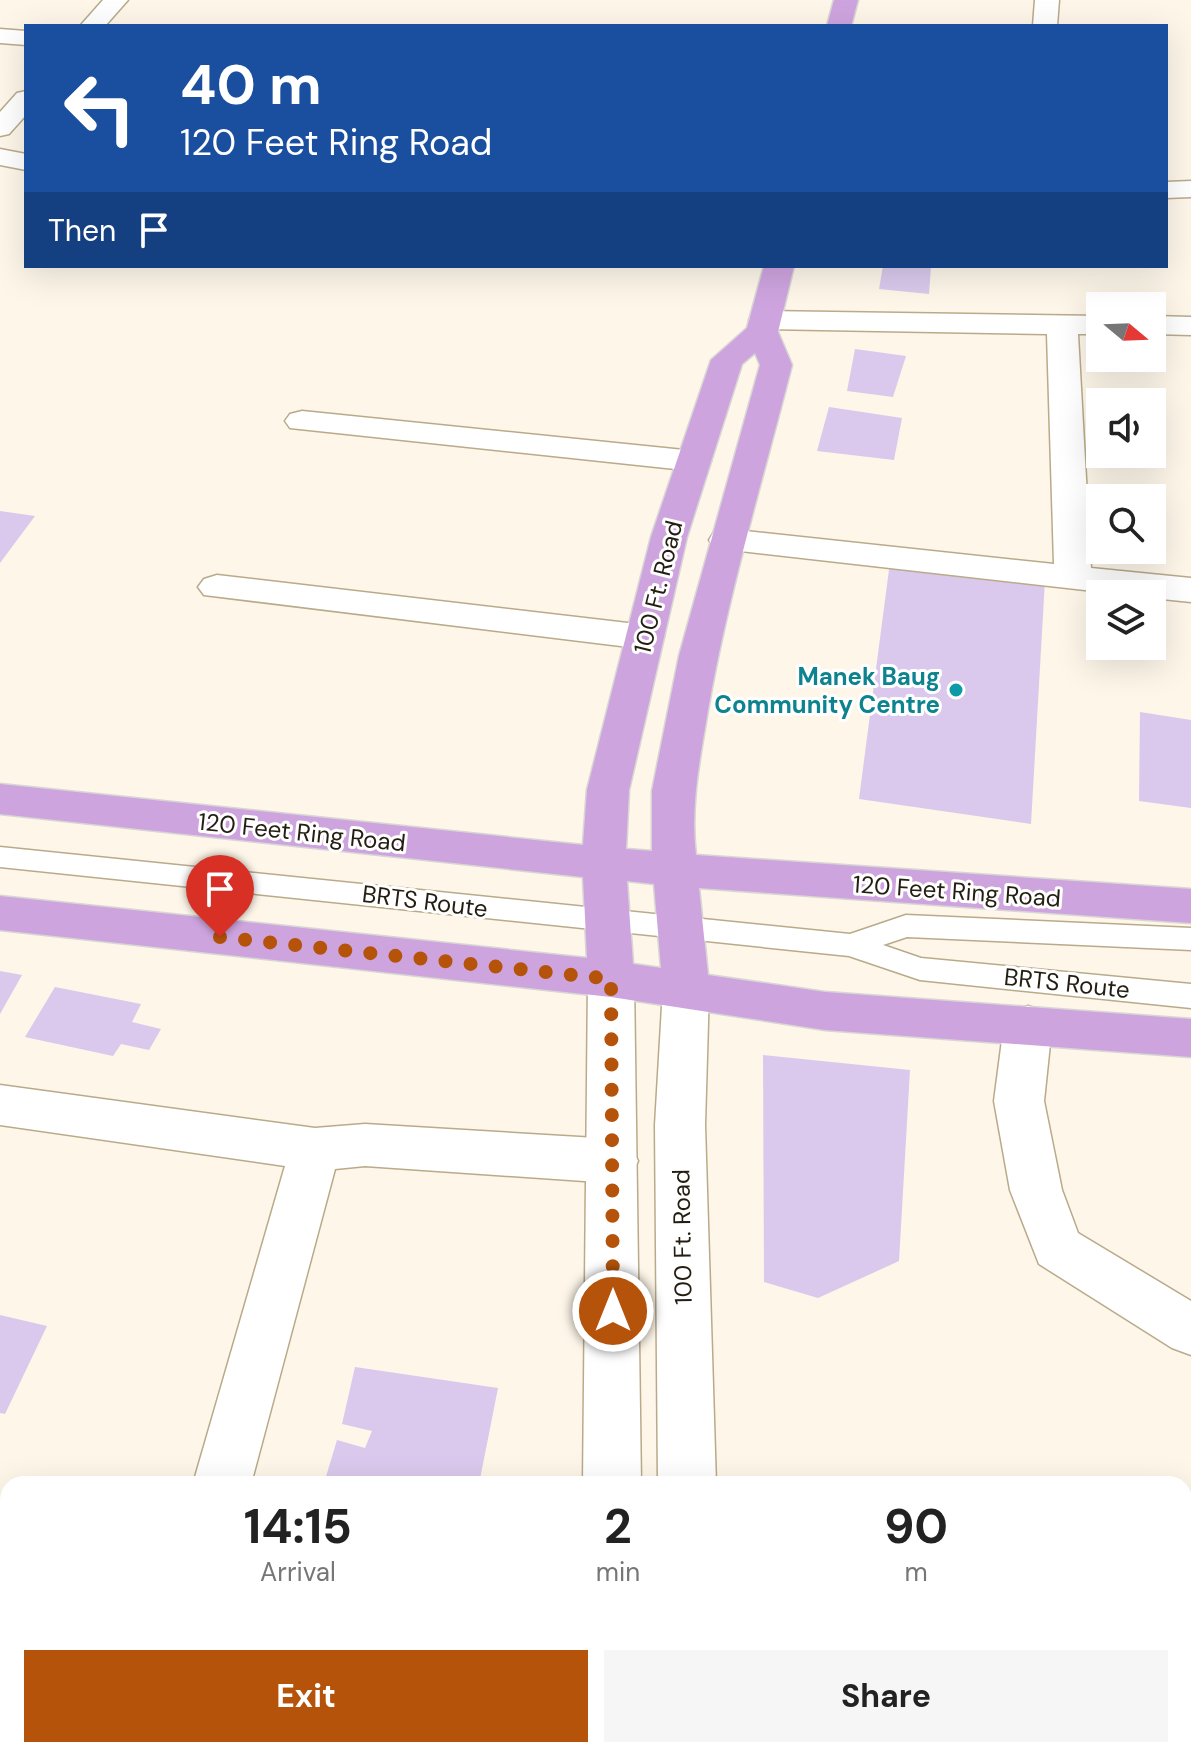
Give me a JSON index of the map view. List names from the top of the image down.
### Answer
{
  "streets": {
    "main road": ["100 Ft. Road", "120 Feet Ring Road"],
    "lane": ["BRTS Route"]
  },
  "crossings": [
    ["100 Ft. Road", "120 Feet Ring Road"],
    ["100 Ft. Road", "BRTS Route"]
  ],
  "places": ["Manek Baug Community Centre"],
  "north": "right",
  "page": {
    "turn": ["40 m", "120 Feet Ring Road"],
    "then": "Then",
    "eta": [
      "14:15",
      "Arrival",
      "2",
      "min",
      "90",
      "m"
    ],
    "buttons": ["Exit", "Share"]
  }
}
